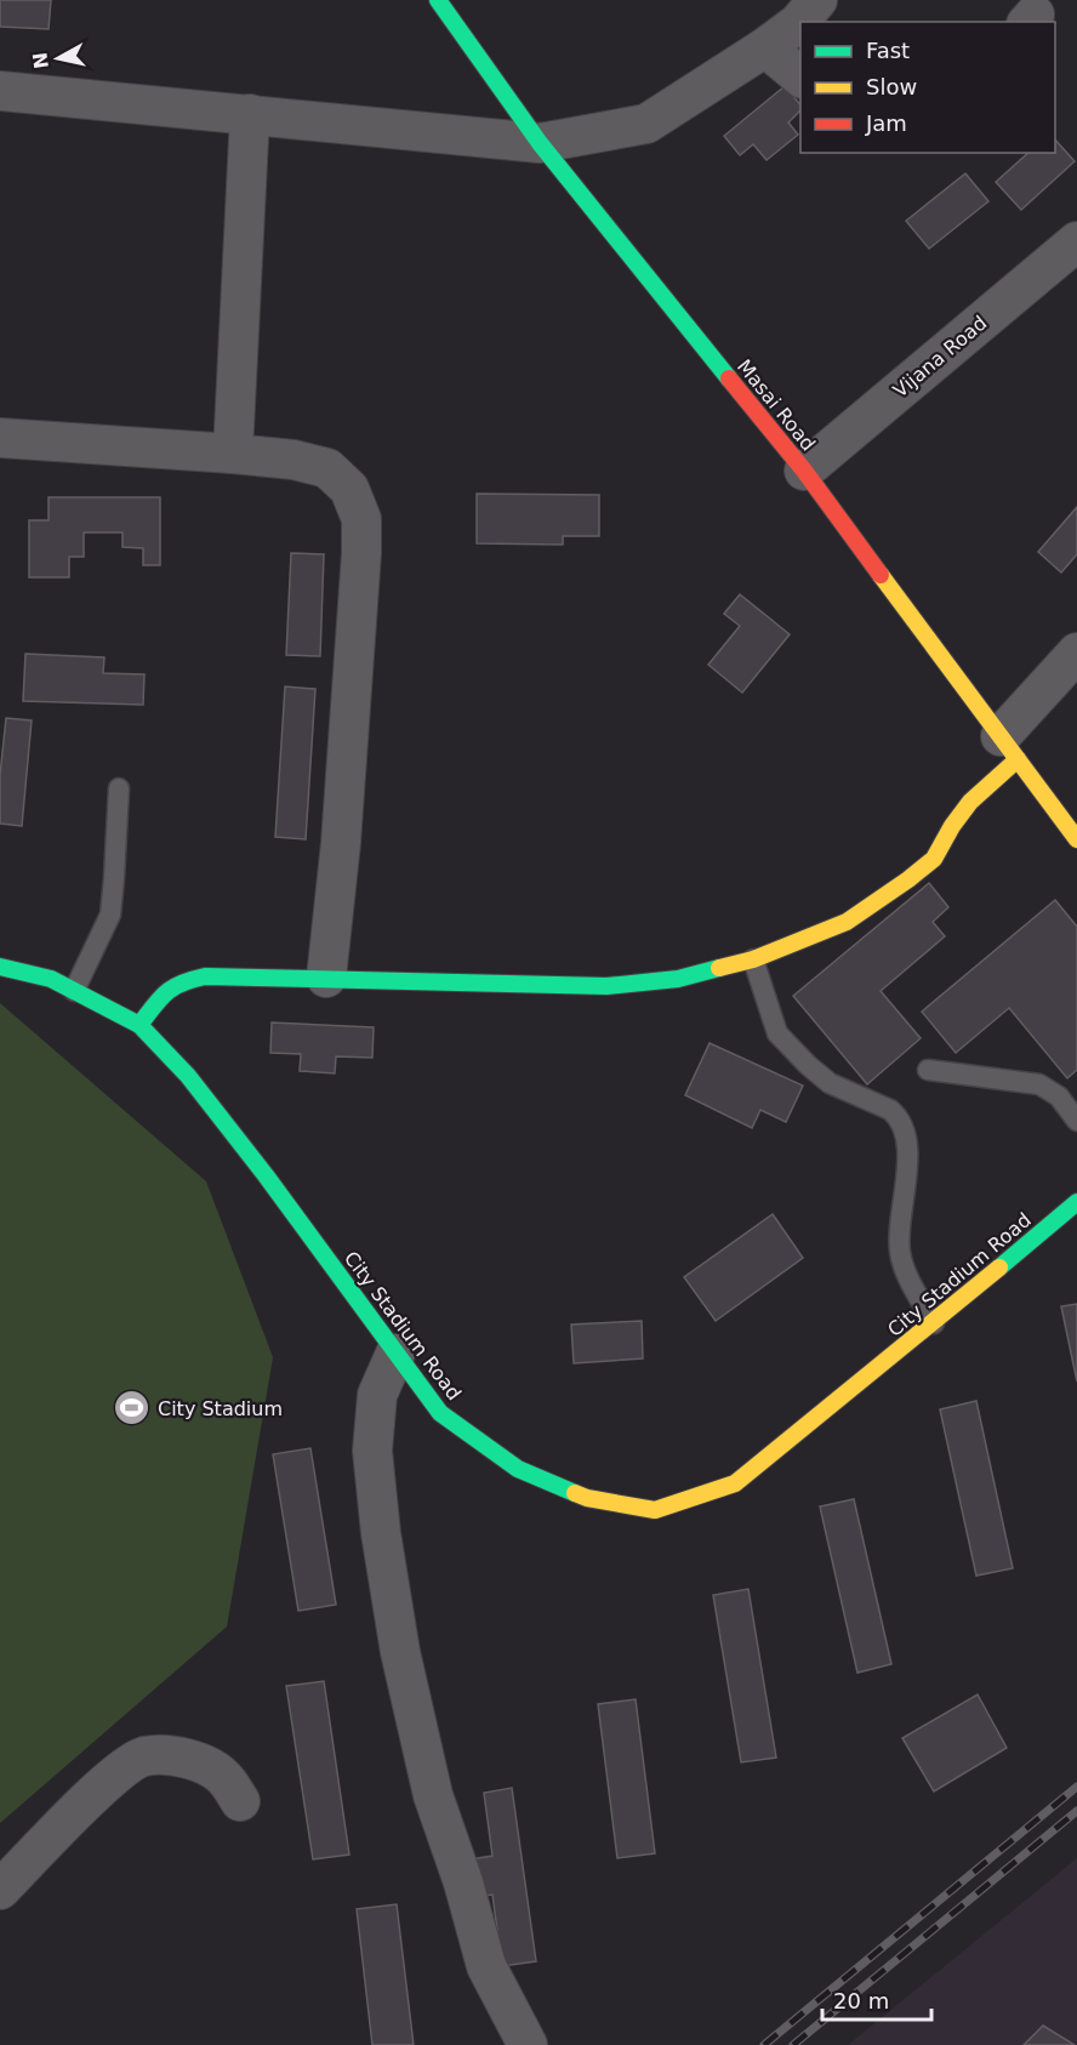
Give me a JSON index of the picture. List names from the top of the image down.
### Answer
{
  "streets": {
    "street": ["Vijana Road", "Masai Road", "City Stadium Road"]
  },
  "crossings": [
    ["Vijana Road", "Masai Road"]
  ],
  "places": {
    "sports": ["City Stadium"]
  },
  "legend": ["Fast", "Slow", "Jam"],
  "scale_bar": "20 m",
  "north": "left"
}
